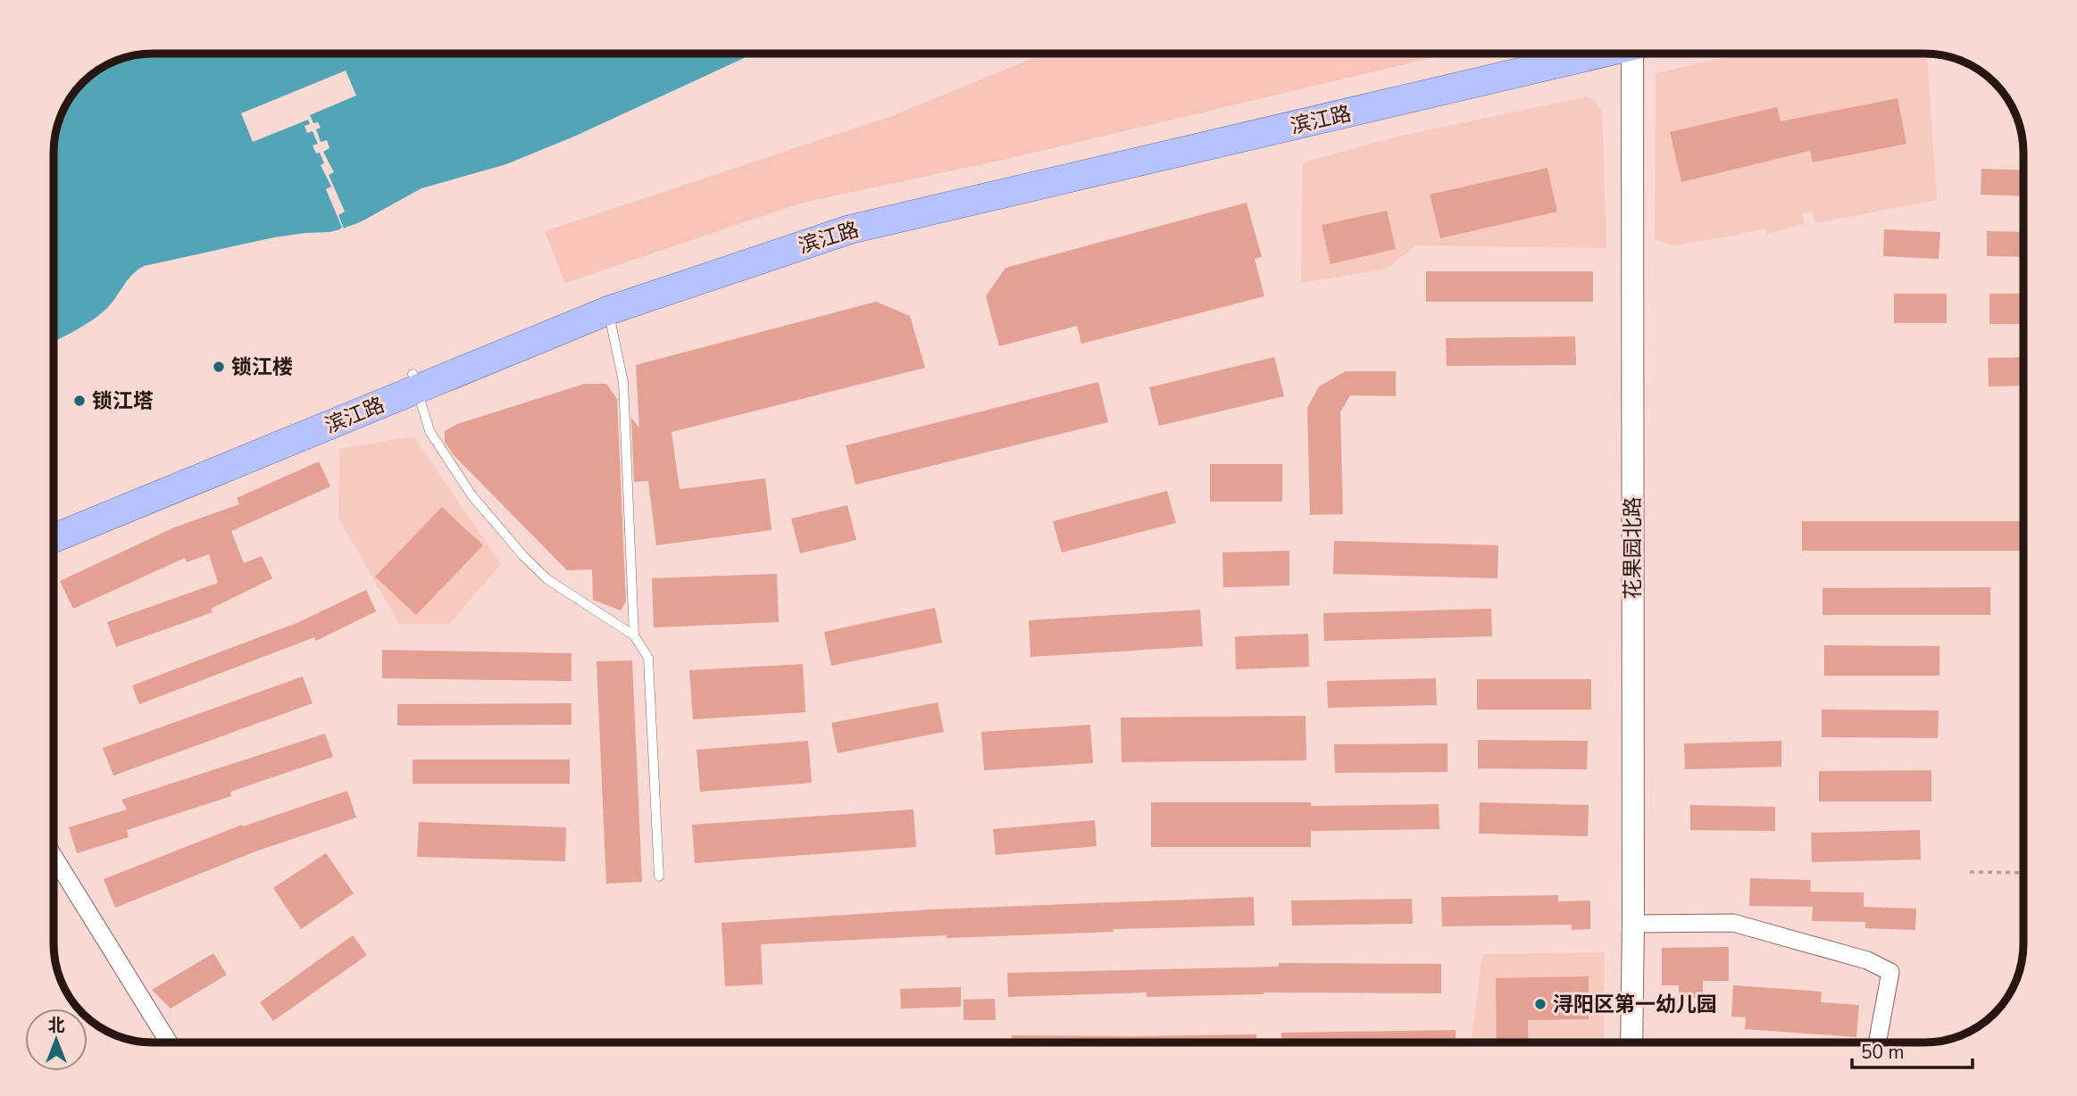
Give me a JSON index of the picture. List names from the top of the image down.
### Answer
{
  "streets": {
    "main road": ["滨江路"],
    "street": ["花果园北路"]
  },
  "places": ["锁江楼", "锁江塔", "浔阳区第一幼儿园"],
  "scale_bar": "50 m",
  "north": "top"
}
